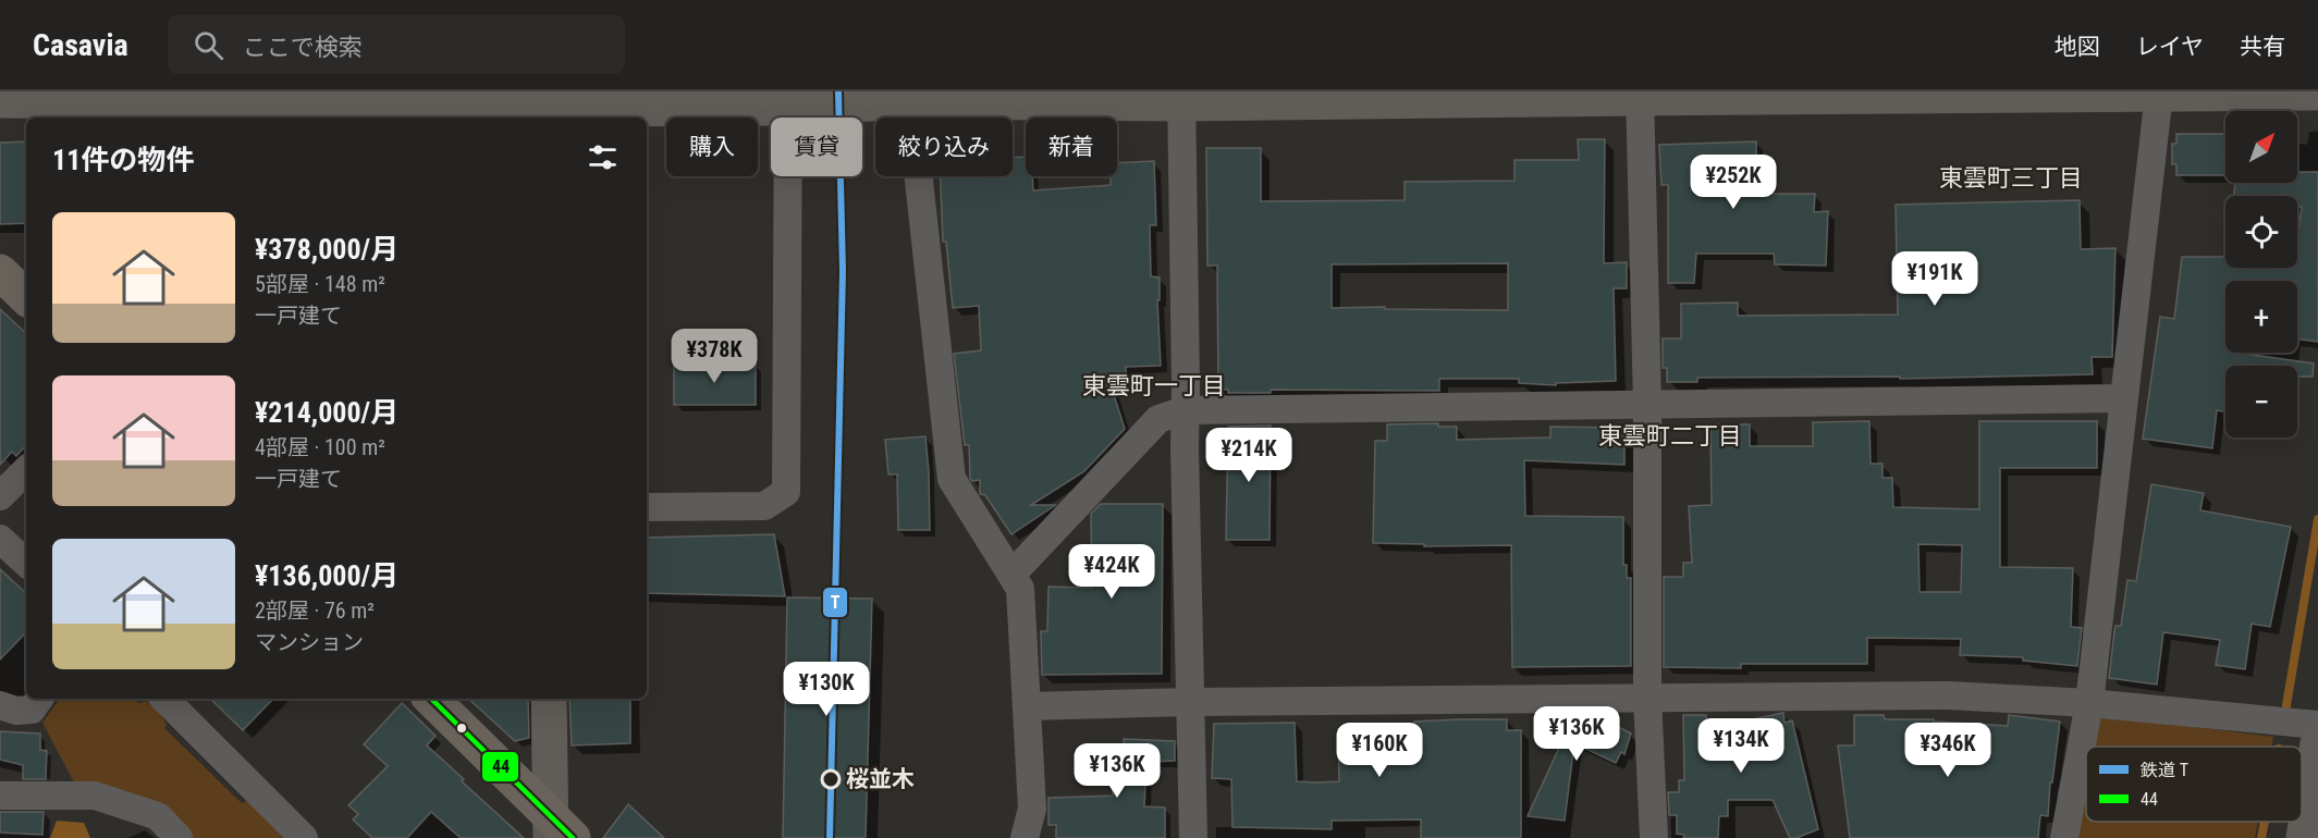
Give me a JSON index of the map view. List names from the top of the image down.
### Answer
{
  "districts": ["東雲町三丁目", "東雲町一丁目", "東雲町二丁目"],
  "places": ["桜並木"],
  "lines": ["rail line T", "transit line 44"],
  "legend": ["鉄道 T", "44"],
  "north": "top right",
  "page": {
    "header": "Casavia",
    "search": "ここで検索",
    "nav": ["地図", "レイヤ", "共有"],
    "map_buttons": ["+", "−"],
    "chip": [
      "購入",
      "賃貸",
      "絞り込み",
      "新着"
    ],
    "heading": "11件の物件",
    "price": [
      "¥252K",
      "¥191K",
      "¥378K",
      "¥214K",
      "¥424K",
      "¥130K",
      "¥136K",
      "¥134K",
      "¥160K",
      "¥346K",
      "¥136K"
    ],
    "list": [
      {
        "name": "¥378,000/月",
        "note": "5部屋 · 148 m² · 一戸建て"
      },
      {
        "name": "¥214,000/月",
        "note": "4部屋 · 100 m² · 一戸建て"
      },
      {
        "name": "¥136,000/月",
        "note": "2部屋 · 76 m² · マンション"
      }
    ]
  }
}
